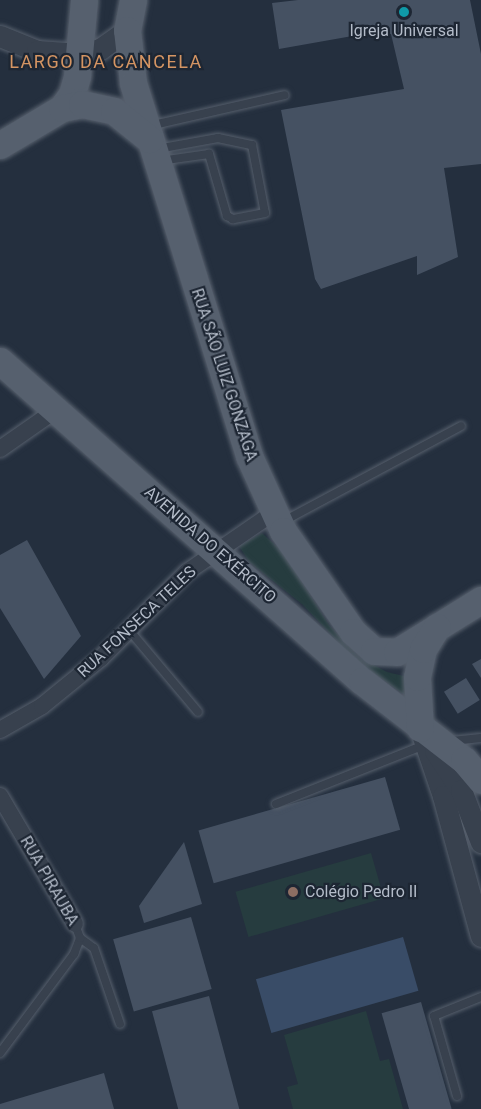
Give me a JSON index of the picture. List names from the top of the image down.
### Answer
{
  "streets": {
    "main road": ["RUA SÃO LUIZ GONZAGA", "AVENIDA DO EXÉRCITO"],
    "street": ["RUA FONSECA TELES", "RUA PIRAUBA"]
  },
  "crossings": [
    ["RUA SÃO LUIZ GONZAGA", "RUA FONSECA TELES"],
    ["AVENIDA DO EXÉRCITO", "RUA FONSECA TELES"]
  ],
  "districts": ["LARGO DA CANCELA"],
  "places": ["Igreja Universal", "Colégio Pedro II"]
}
